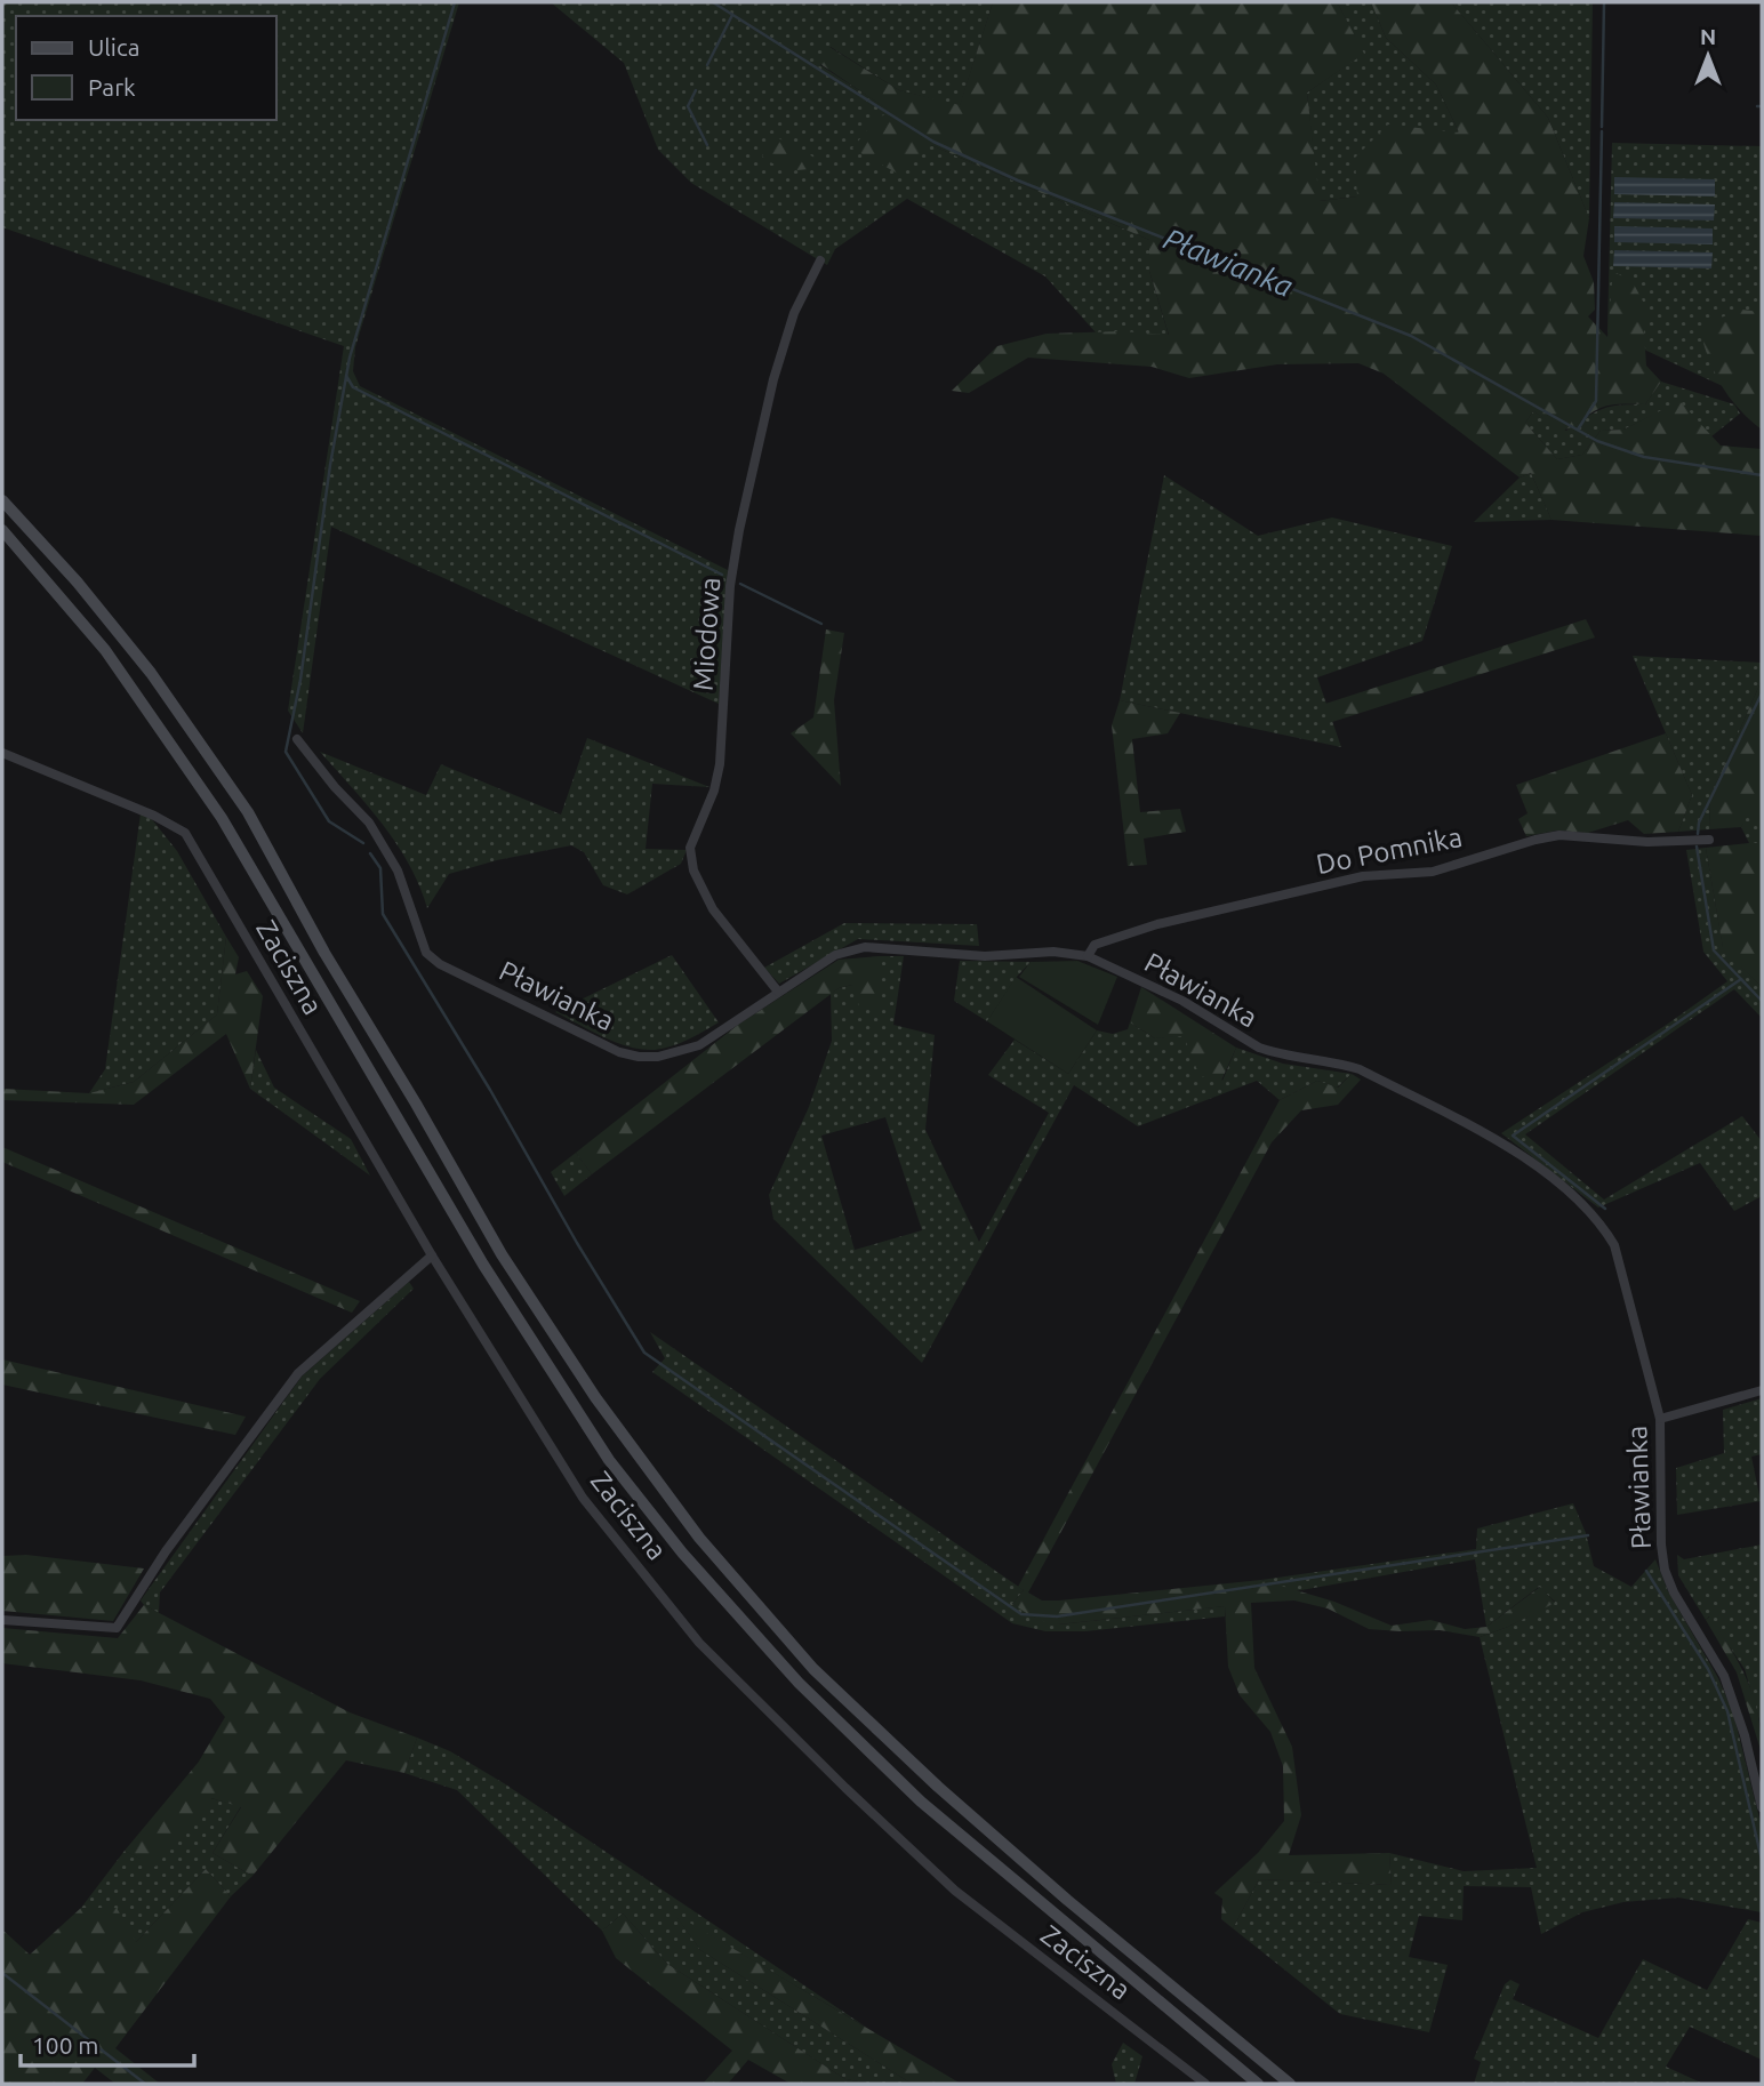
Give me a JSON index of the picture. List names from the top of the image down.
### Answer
{
  "streets": {
    "street": [
      "Miodowa",
      "Do Pomnika",
      "Zaciszna",
      "Pławianka"
    ]
  },
  "crossings": [
    ["Miodowa", "Pławianka"],
    ["Do Pomnika", "Pławianka"]
  ],
  "water": ["Pławianka"],
  "legend": ["Ulica", "Park"],
  "scale_bar": "100 m",
  "north": "top"
}
